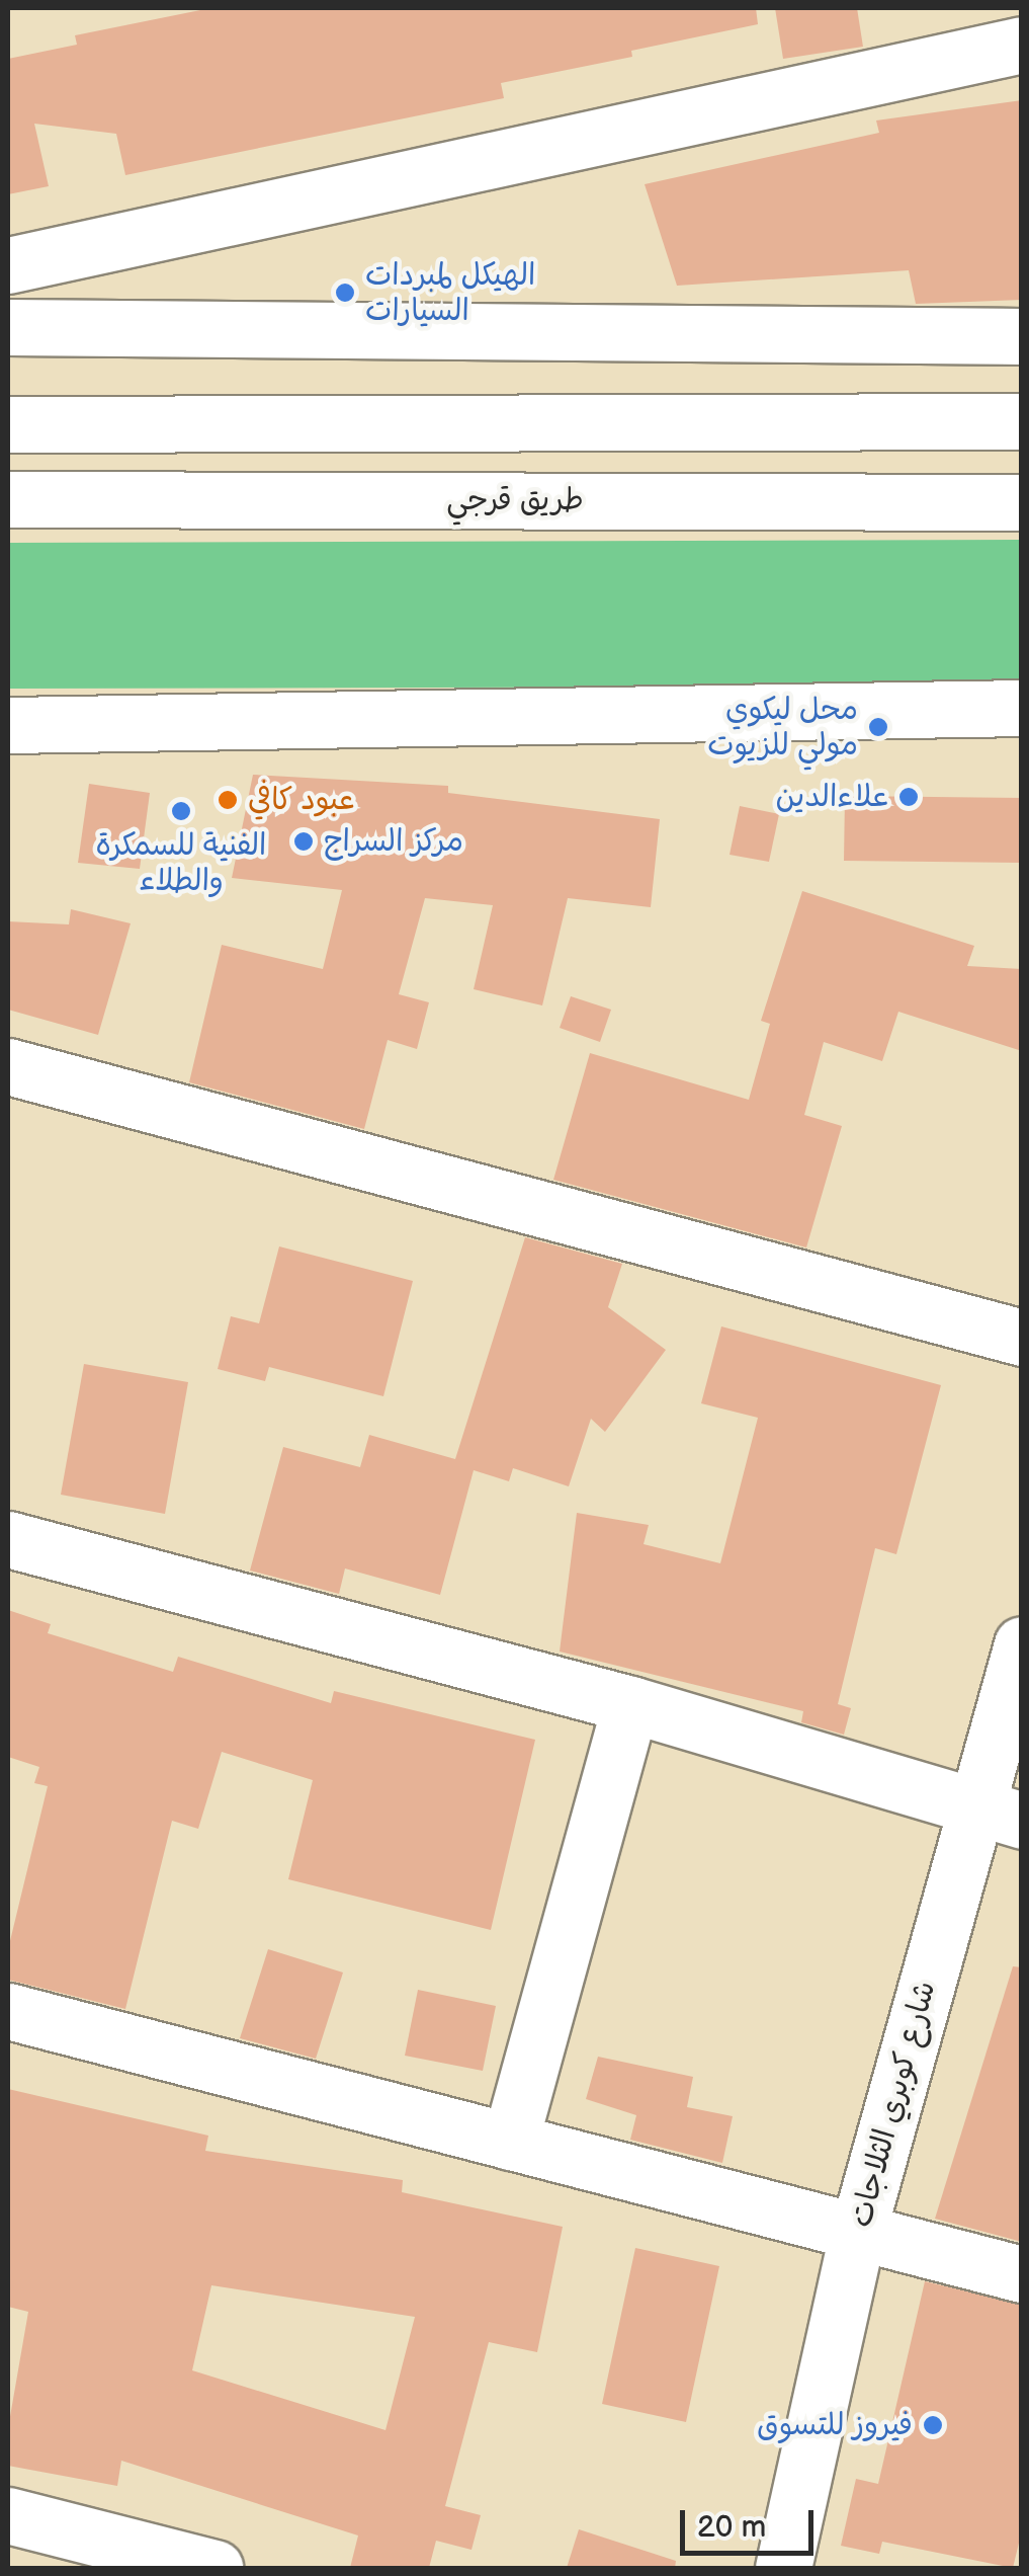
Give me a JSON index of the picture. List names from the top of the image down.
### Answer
{
  "streets": {
    "main road": ["طريق قرجي", "شارع كوبري الثلاجات"]
  },
  "places": [
    "الهيكل لمبردات السيارات",
    "محل ليكوي مولي للزيوت",
    "علاءالدين",
    "عبود كافي",
    "الفنية للسمكرة والطلاء",
    "مركز السراج",
    "فيروز للتسوق"
  ],
  "scale_bar": "20 m"
}
